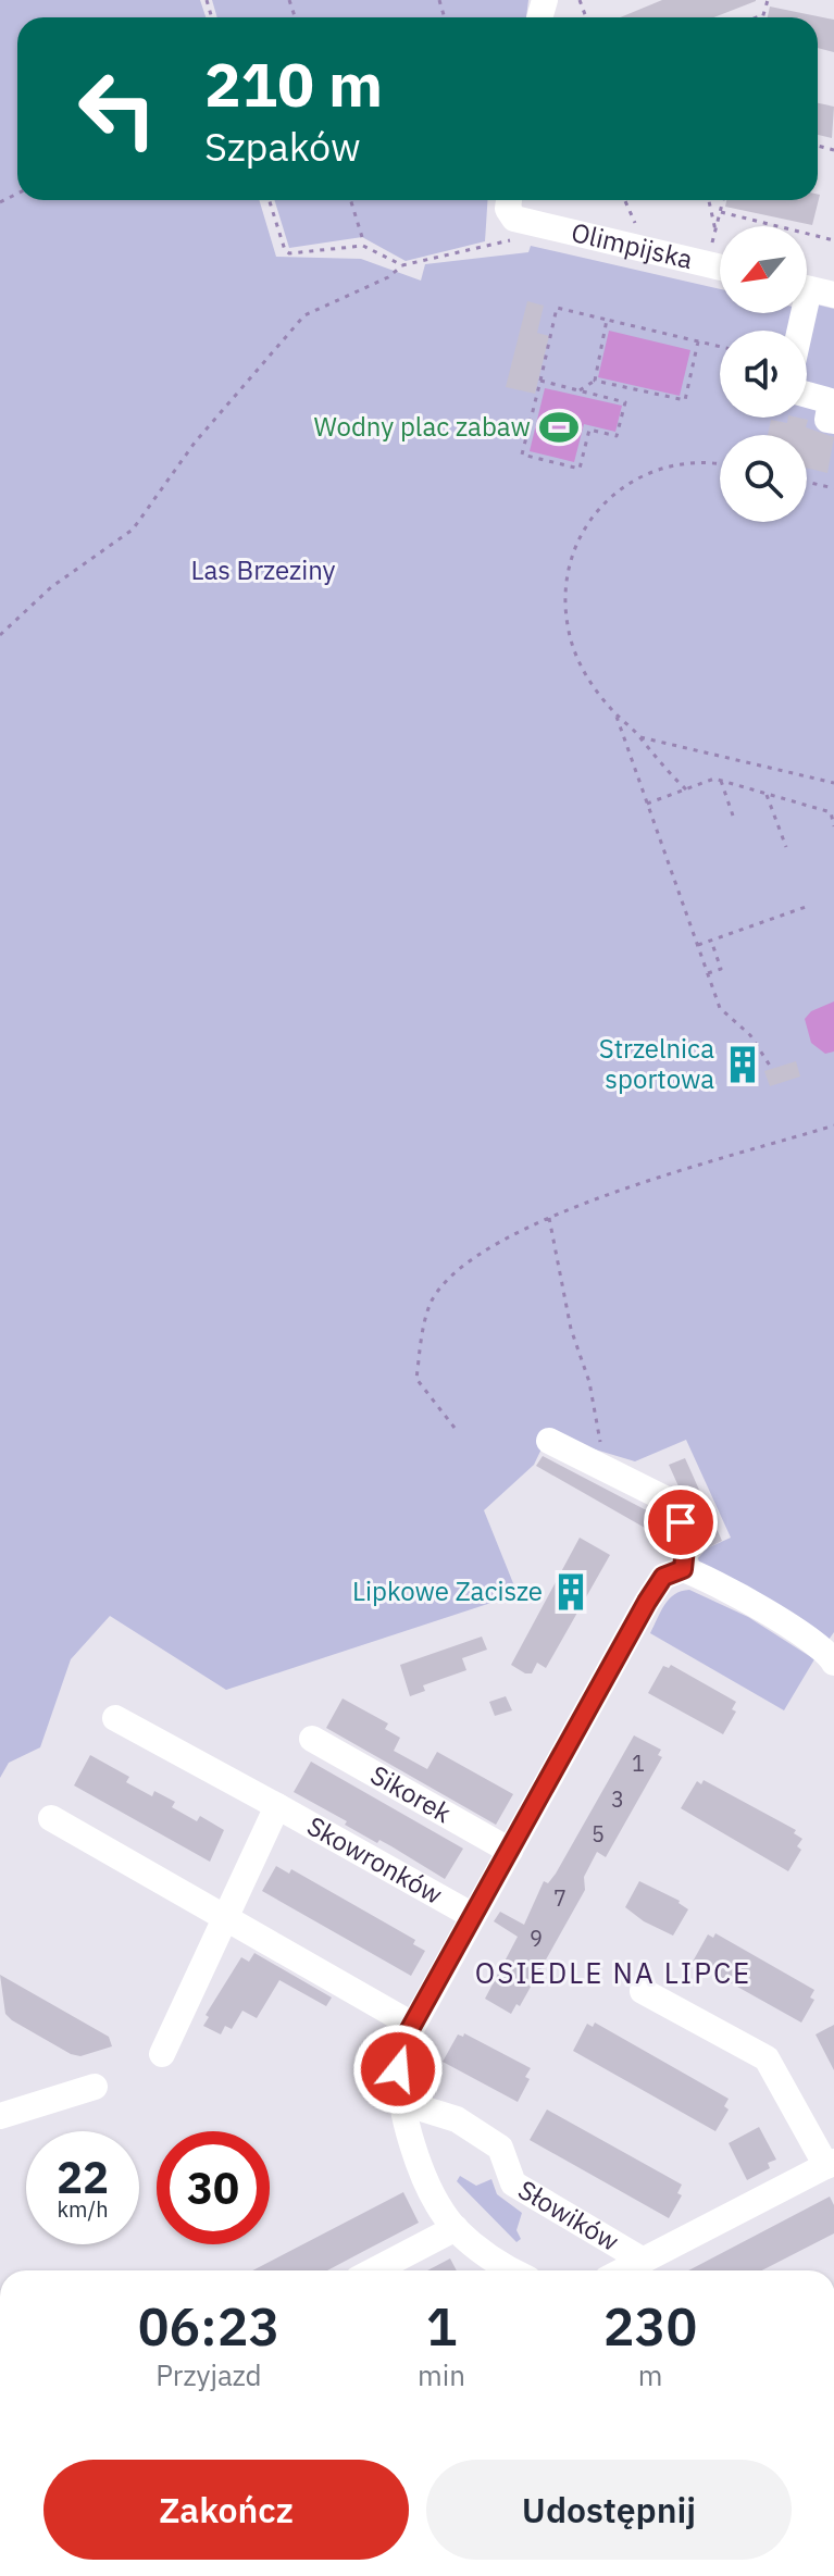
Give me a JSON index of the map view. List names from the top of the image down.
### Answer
{
  "streets": {
    "street": [
      "Olimpijska",
      "Sikorek",
      "Skowronków",
      "Słowików"
    ]
  },
  "districts": ["OSIEDLE NA LIPCE"],
  "parks": ["Las Brzeziny"],
  "places": {
    "sports": ["Wodny plac zabaw"],
    "building": ["Strzelnica sportowa", "Lipkowe Zacisze"]
  },
  "house_numbers": [
    "1",
    "3",
    "5",
    "7",
    "9"
  ],
  "north": "bottom left",
  "page": {
    "turn": ["210 m", "Szpaków"],
    "speed": "22 km/h",
    "limit": "30",
    "eta": [
      "06:23",
      "Przyjazd",
      "1",
      "min",
      "230",
      "m"
    ],
    "buttons": ["Zakończ", "Udostępnij"]
  }
}
